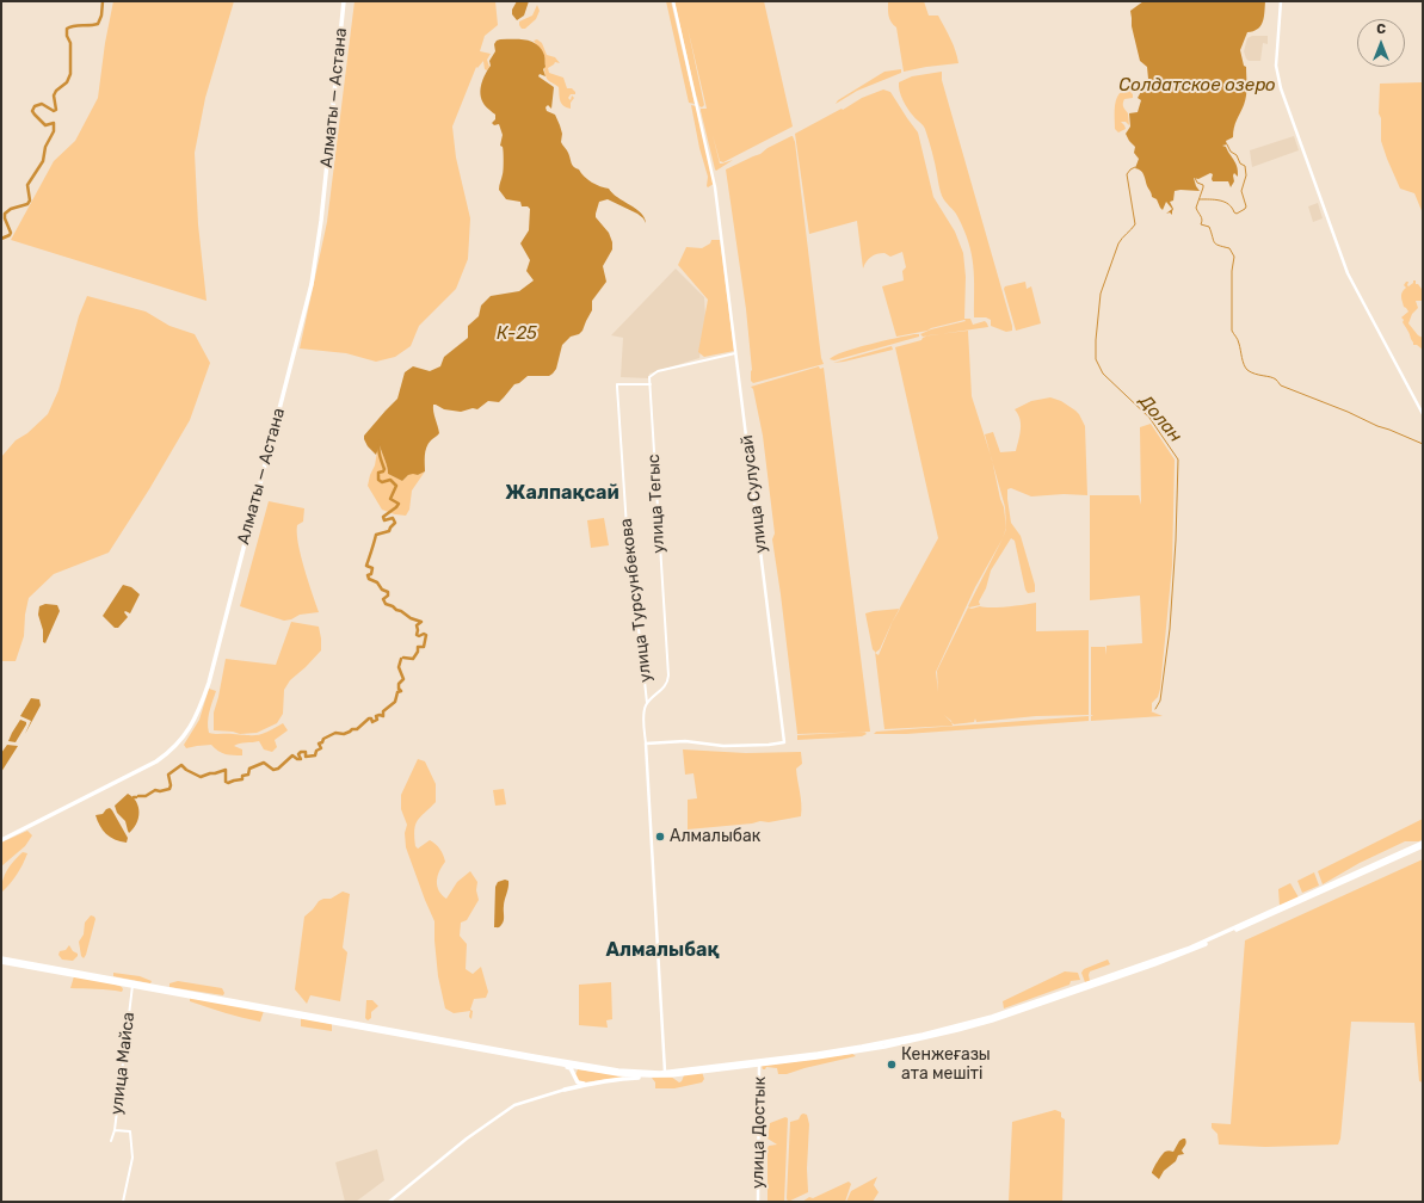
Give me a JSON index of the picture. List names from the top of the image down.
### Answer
{
  "streets": {
    "highway": ["Алматы — Астана"],
    "main road": ["улица Сулусай", "улица Достык"],
    "street": ["улица Тегыс", "улица Турсунбекова", "улица Майса"]
  },
  "crossings": [
    ["улица Сулусай", "улица Тегыс"],
    ["улица Тегыс", "улица Турсунбекова"]
  ],
  "districts": ["Жалпақсай", "Алмалыбақ"],
  "water": ["Солдатское озеро", "К-25", "Долан"],
  "places": ["Алмалыбак", "Кенжеғазы ата мешіті"],
  "north": "top"
}
